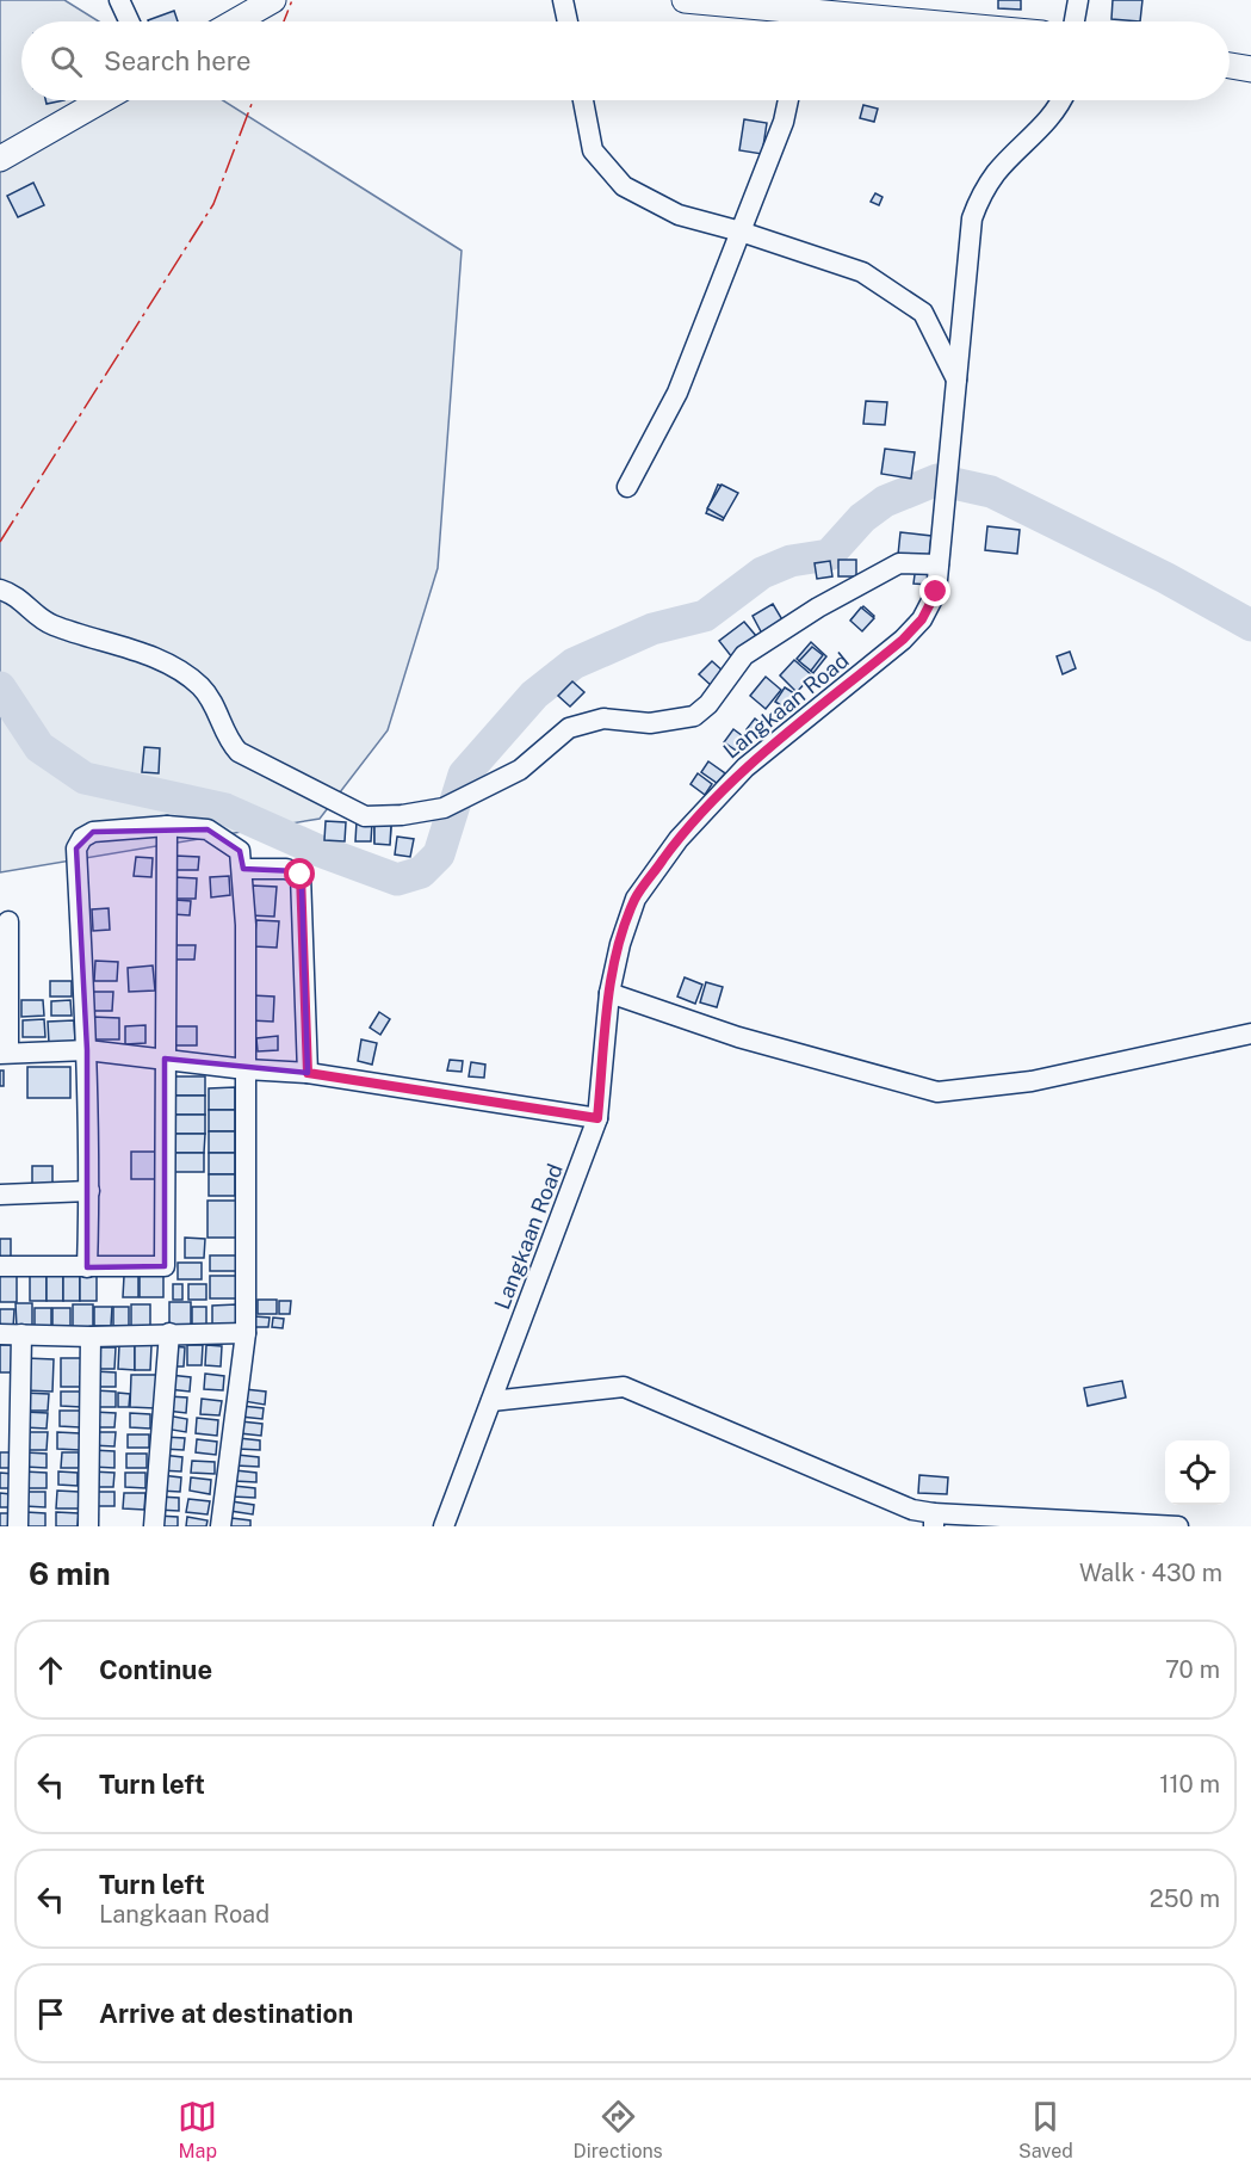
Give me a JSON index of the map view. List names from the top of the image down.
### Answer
{
  "streets": {
    "street": ["Langkaan Road"]
  },
  "page": {
    "search": "Search here",
    "heading": ["6 min", "Walk · 430 m"],
    "list": [
      ["Continue", "70 m"],
      ["Turn left", "110 m"],
      ["Turn left", "Langkaan Road", "250 m"],
      "Arrive at destination"
    ],
    "nav": ["Map", "Directions", "Saved"]
  }
}
